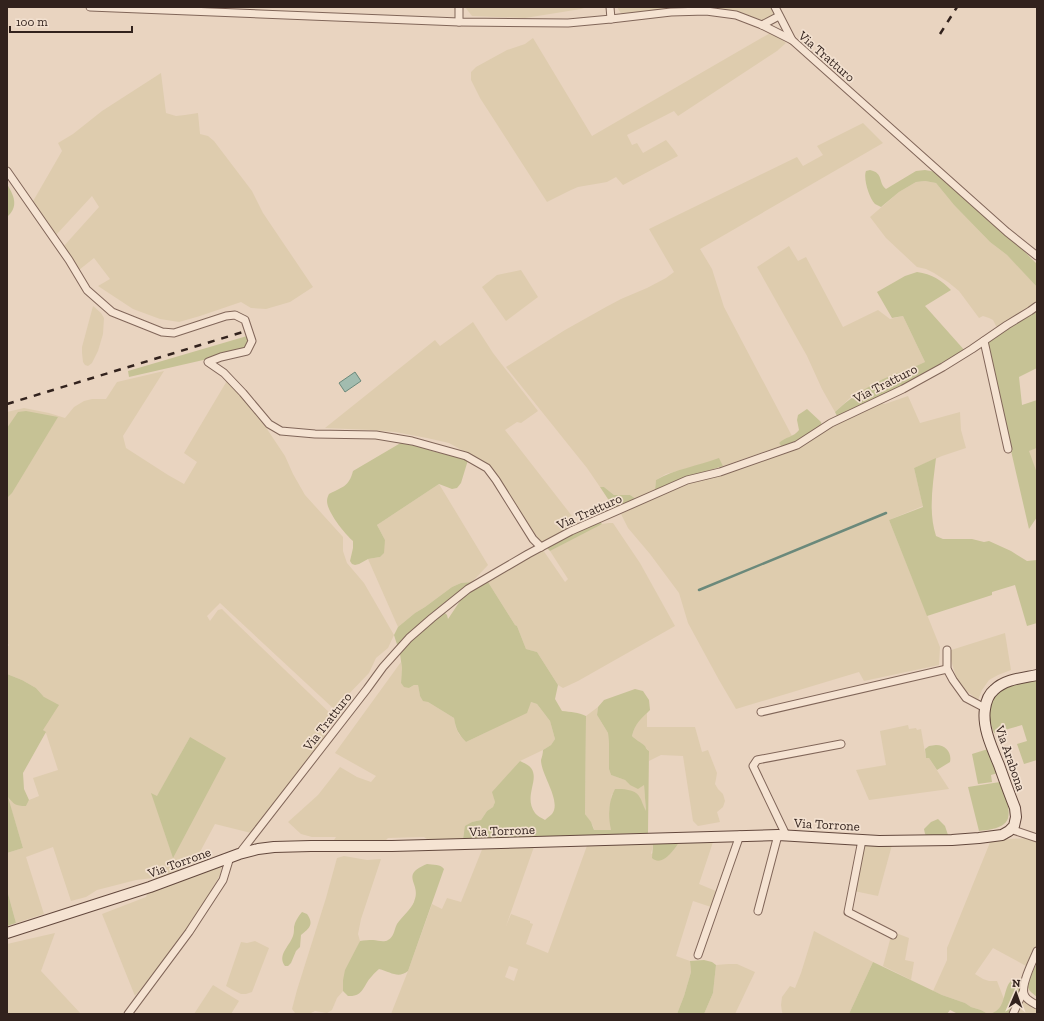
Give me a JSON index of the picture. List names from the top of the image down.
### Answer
{
  "streets": {
    "main road": ["Via Arabona", "Via Torrone"],
    "street": ["Via Tratturo"]
  },
  "crossings": [
    ["Via Tratturo", "Via Torrone"],
    ["Via Arabona", "Via Torrone"]
  ],
  "scale_bar": "100 m",
  "north": "top"
}
